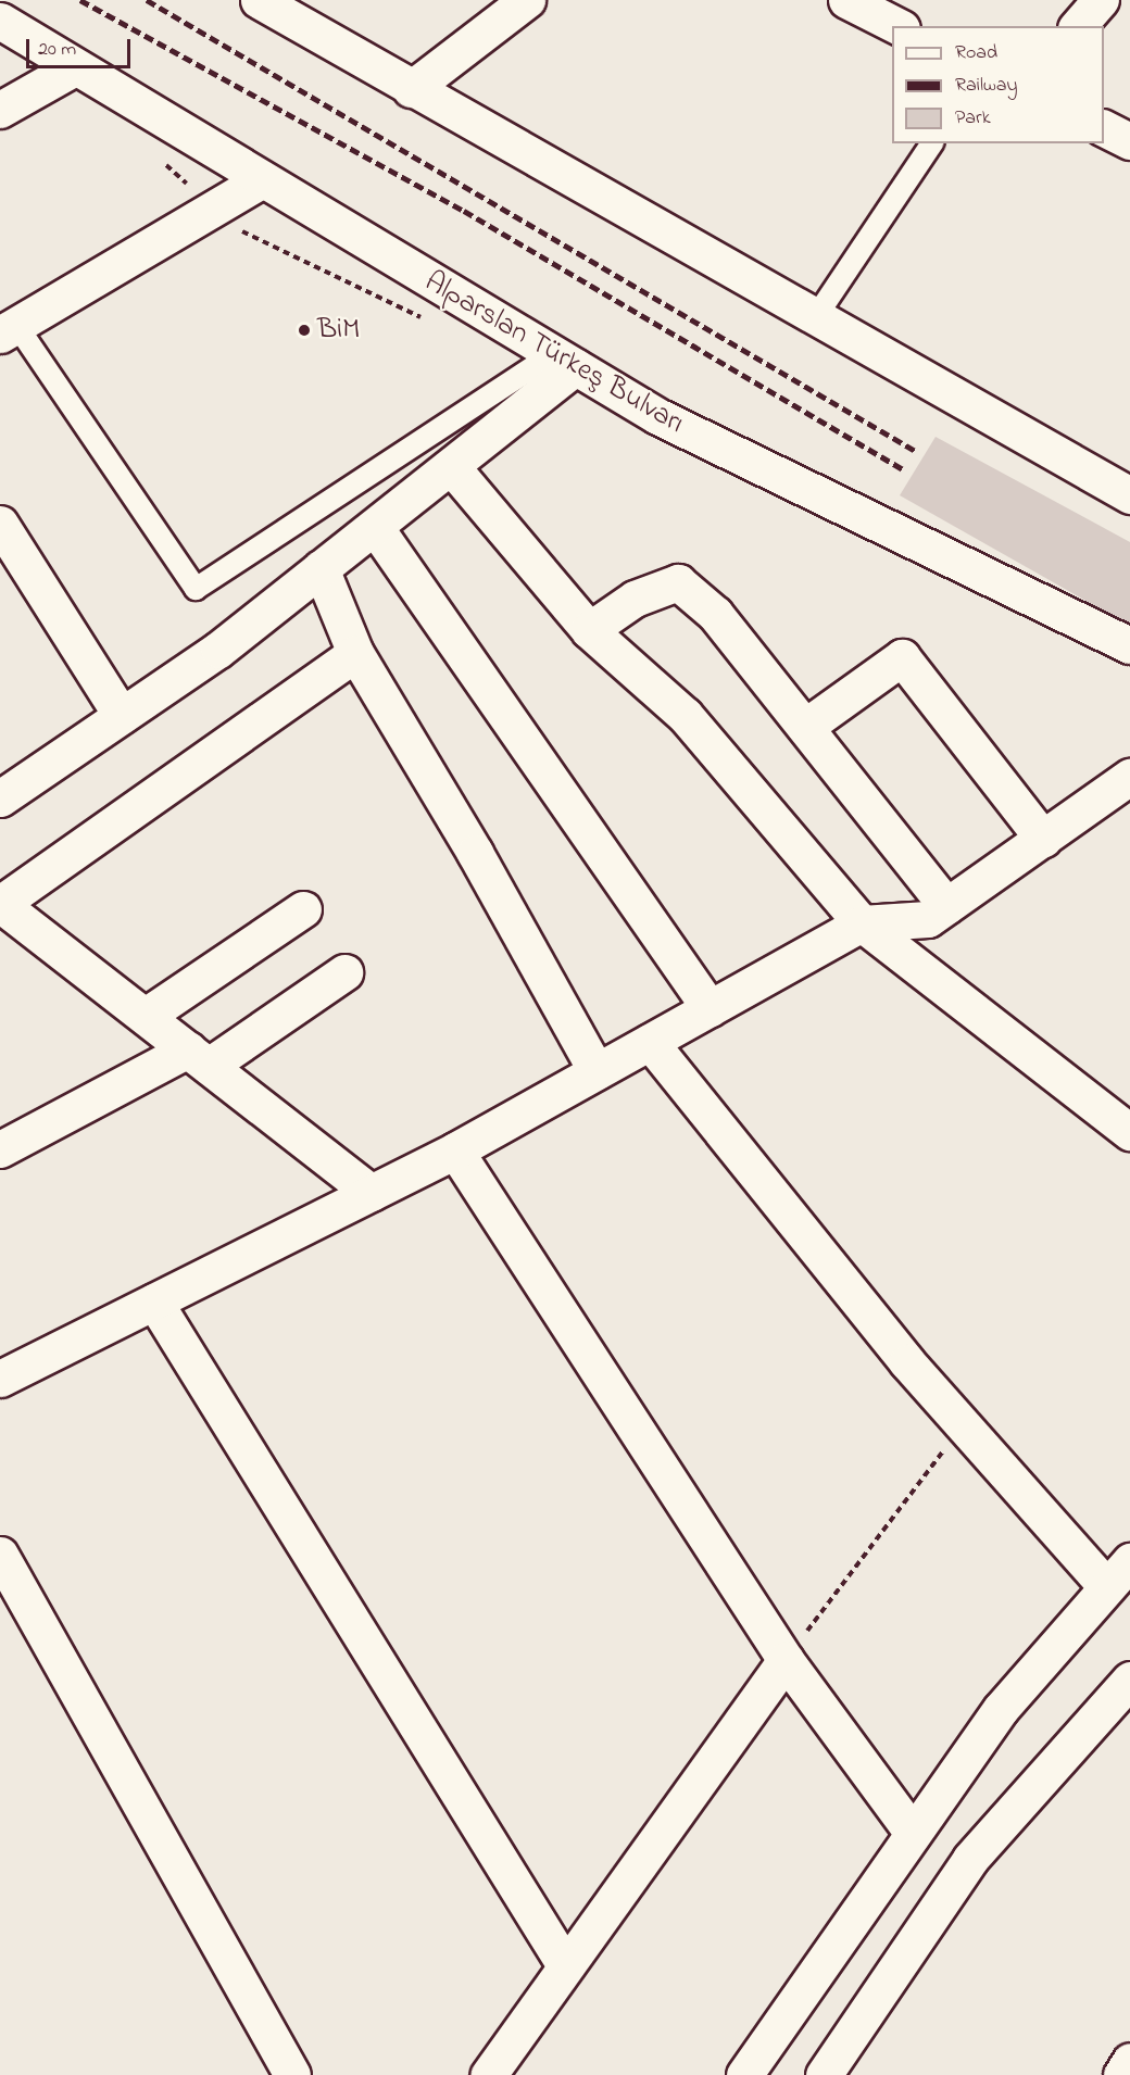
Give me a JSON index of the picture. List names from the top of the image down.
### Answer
{
  "streets": {
    "street": ["Alparslan Türkeş Bulvarı"]
  },
  "places": ["BiM"],
  "legend": ["Road", "Railway", "Park"],
  "scale_bar": "20 m"
}
